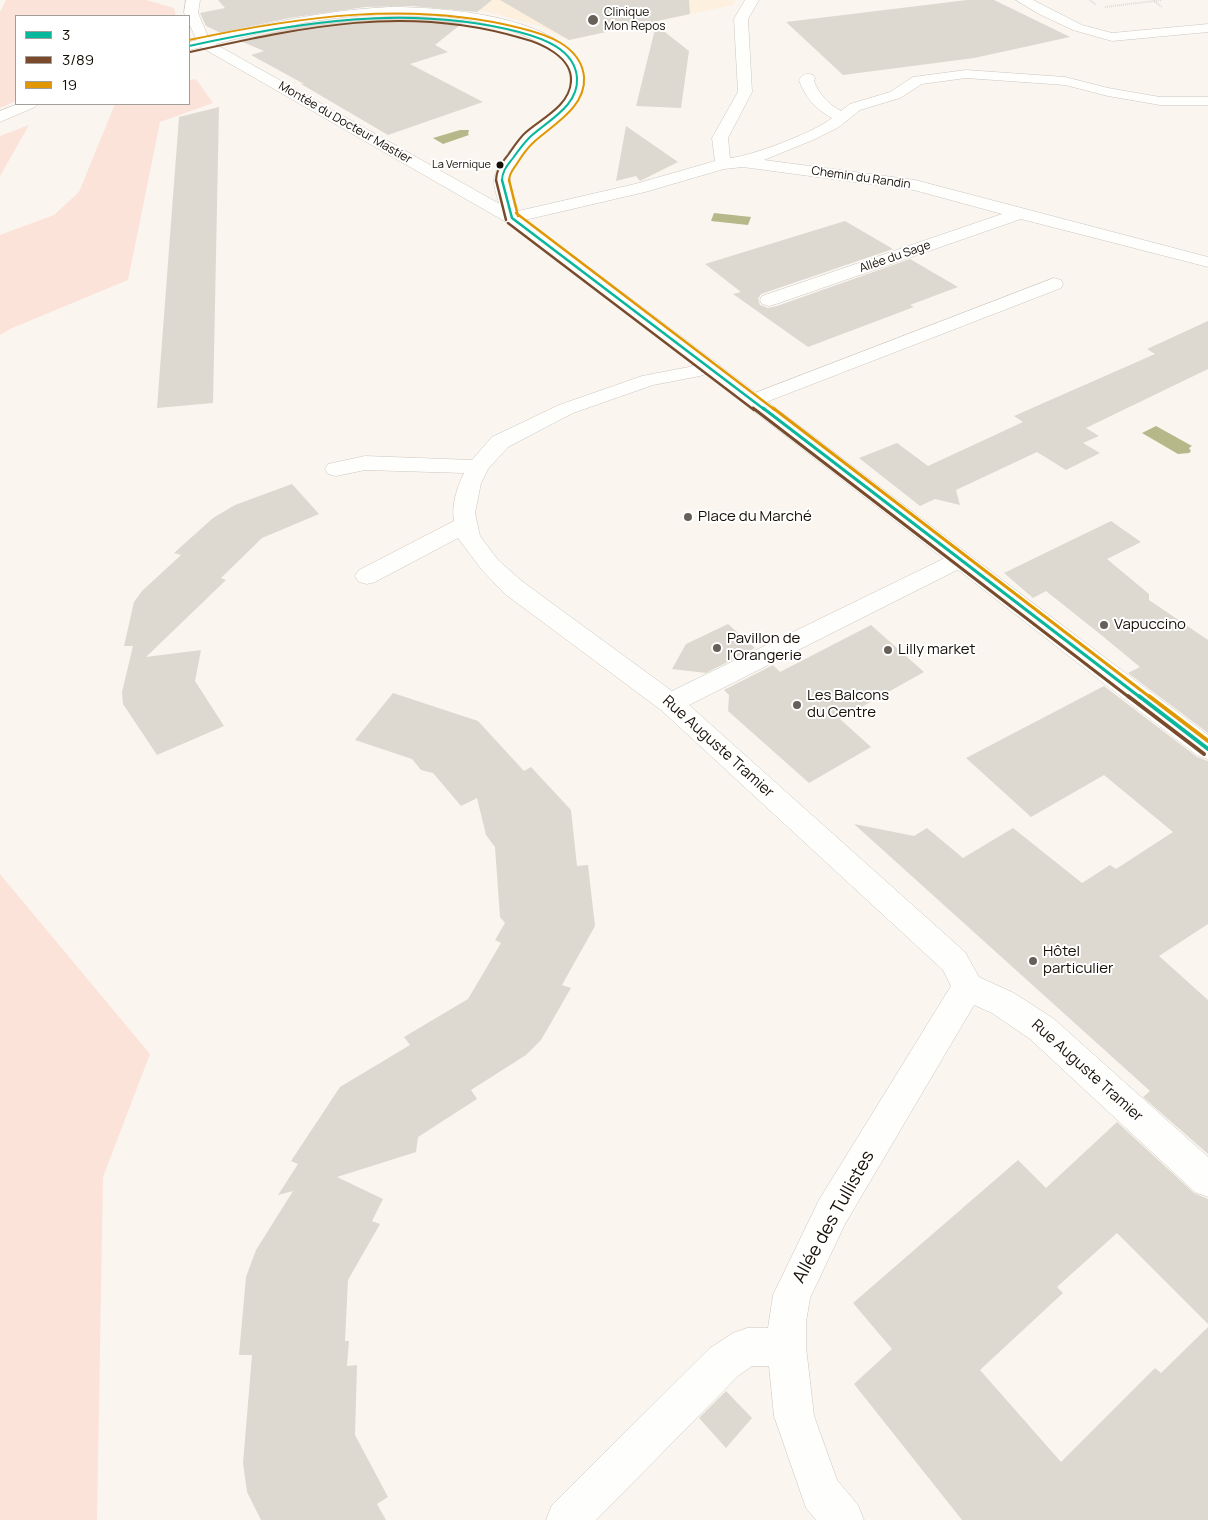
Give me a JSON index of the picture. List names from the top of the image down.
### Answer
{
  "streets": {
    "street": [
      "Montée du Docteur Mastier",
      "Chemin du Randin",
      "Allée du Sage",
      "Rue Auguste Tramier",
      "Allée des Tullistes"
    ]
  },
  "crossings": [
    ["Montée du Docteur Mastier", "Chemin du Randin"],
    ["Montée du Docteur Mastier", "Rue Auguste Tramier"],
    ["Chemin du Randin", "Allée du Sage"],
    ["Rue Auguste Tramier", "Allée des Tullistes"]
  ],
  "places": [
    "Clinique Mon Repos",
    "La Vernique",
    "Place du Marché",
    "Vapuccino",
    "Pavillon de l'Orangerie",
    "Lilly market",
    "Les Balcons du Centre",
    "Hôtel particulier"
  ],
  "lines": ["transit line 19", "transit line 3", "transit line 3/89"],
  "legend": ["3", "3/89", "19"]
}
